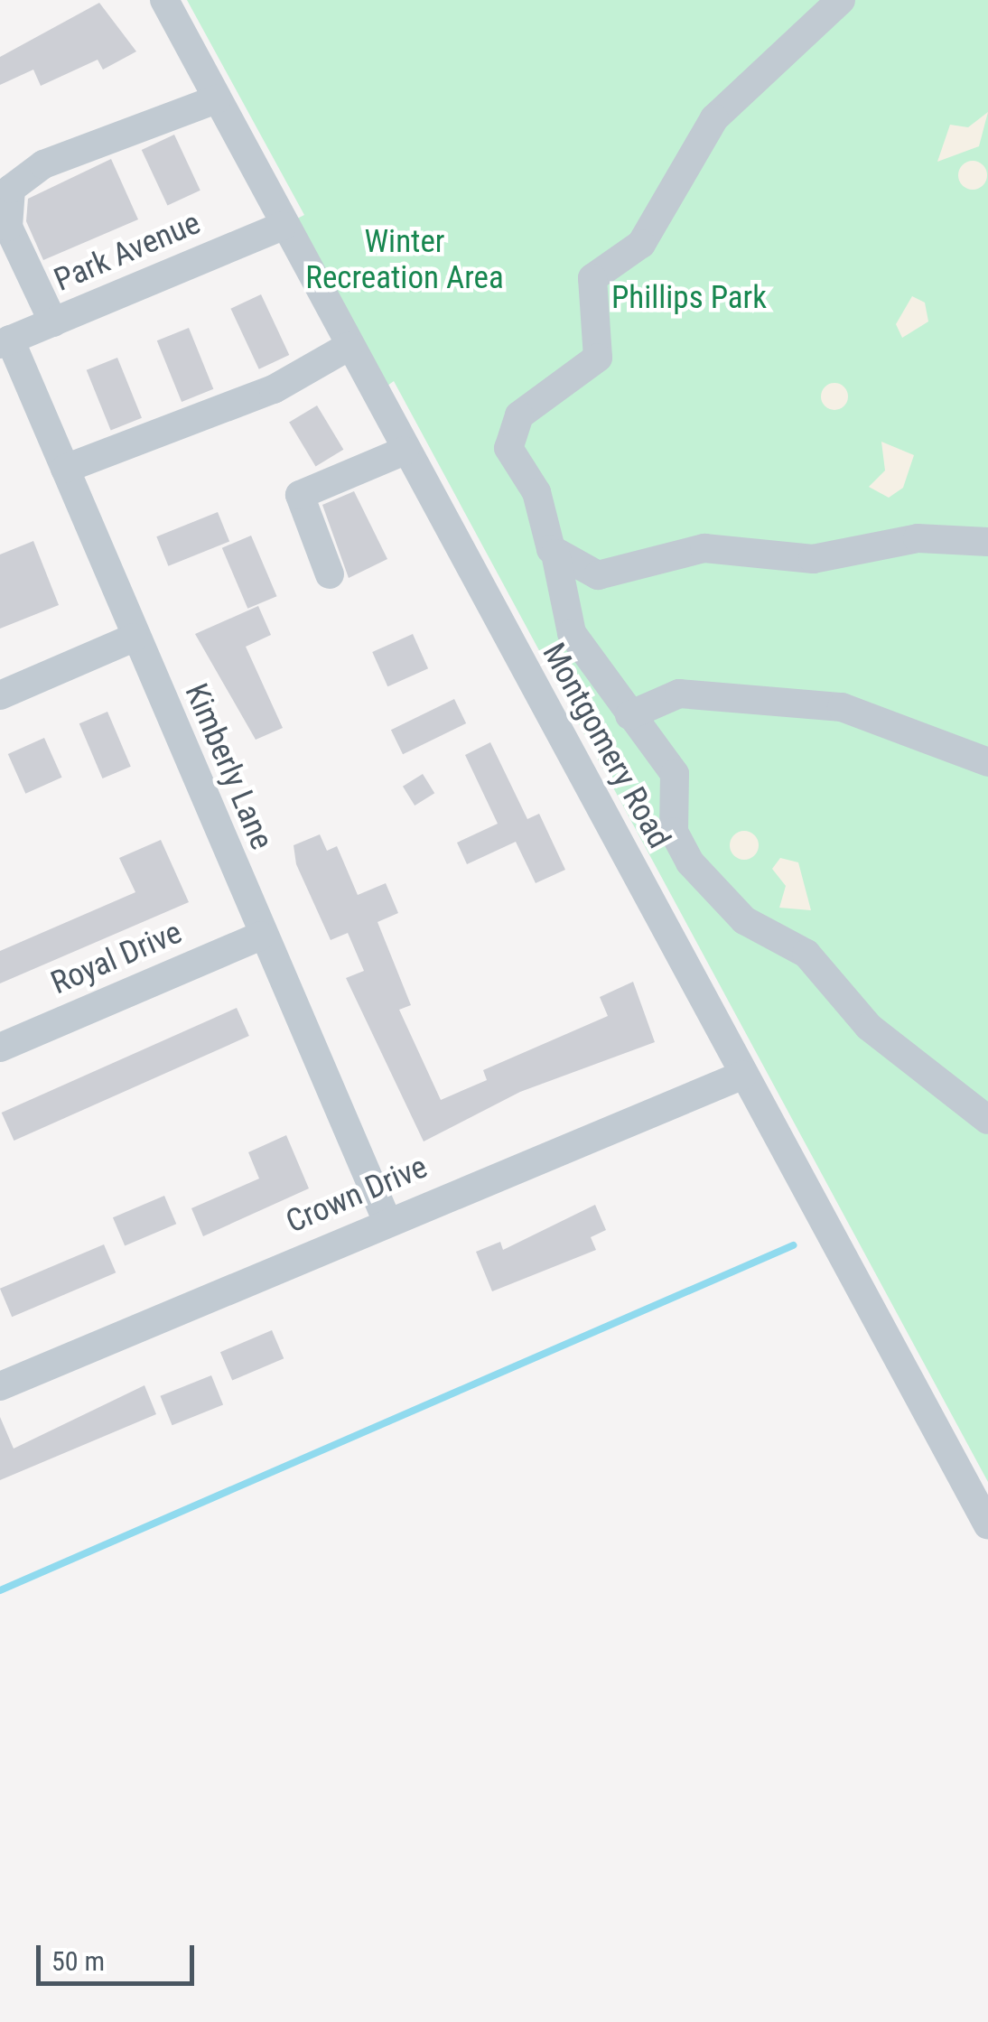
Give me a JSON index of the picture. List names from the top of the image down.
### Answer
{
  "streets": {
    "street": [
      "Park Avenue",
      "Montgomery Road",
      "Kimberly Lane",
      "Royal Drive",
      "Crown Drive"
    ]
  },
  "crossings": [
    ["Park Avenue", "Montgomery Road"],
    ["Park Avenue", "Kimberly Lane"],
    ["Montgomery Road", "Crown Drive"],
    ["Kimberly Lane", "Royal Drive"],
    ["Kimberly Lane", "Crown Drive"]
  ],
  "parks": ["Winter Recreation Area", "Phillips Park"],
  "scale_bar": "50 m"
}
